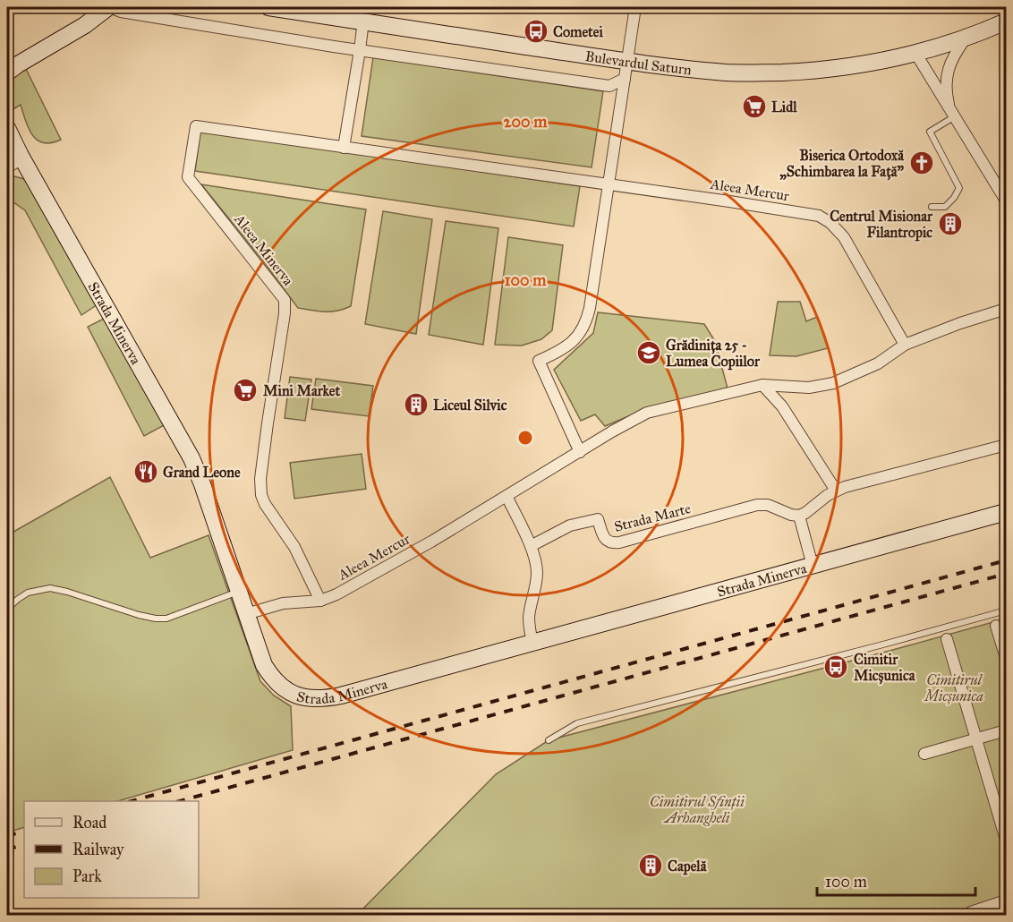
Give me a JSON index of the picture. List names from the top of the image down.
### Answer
{
  "streets": {
    "street": [
      "Bulevardul Saturn",
      "Aleea Mercur",
      "Aleea Minerva",
      "Strada Minerva",
      "Strada Marte"
    ]
  },
  "crossings": [
    ["Aleea Mercur", "Aleea Minerva"],
    ["Aleea Mercur", "Strada Minerva"]
  ],
  "parks": ["Cimitirul Micșunica", "Cimitirul Sfinții Arhangheli"],
  "places": {
    "bus stop": ["Cometei", "Cimitir Micșunica"],
    "supermarket": ["Lidl", "Mini Market"],
    "church": ["Biserica Ortodoxă „Schimbarea la Față”"],
    "building": ["Centrul Misionar Filantropic", "Liceul Silvic", "Capelă"],
    "school or university": ["Grădinița 25 - Lumea Copiilor"],
    "restaurant": ["Grand Leone"]
  },
  "legend": ["Road", "Railway", "Park"],
  "scale_bar": "100 m",
  "rings": ["200 m", "100 m"]
}
